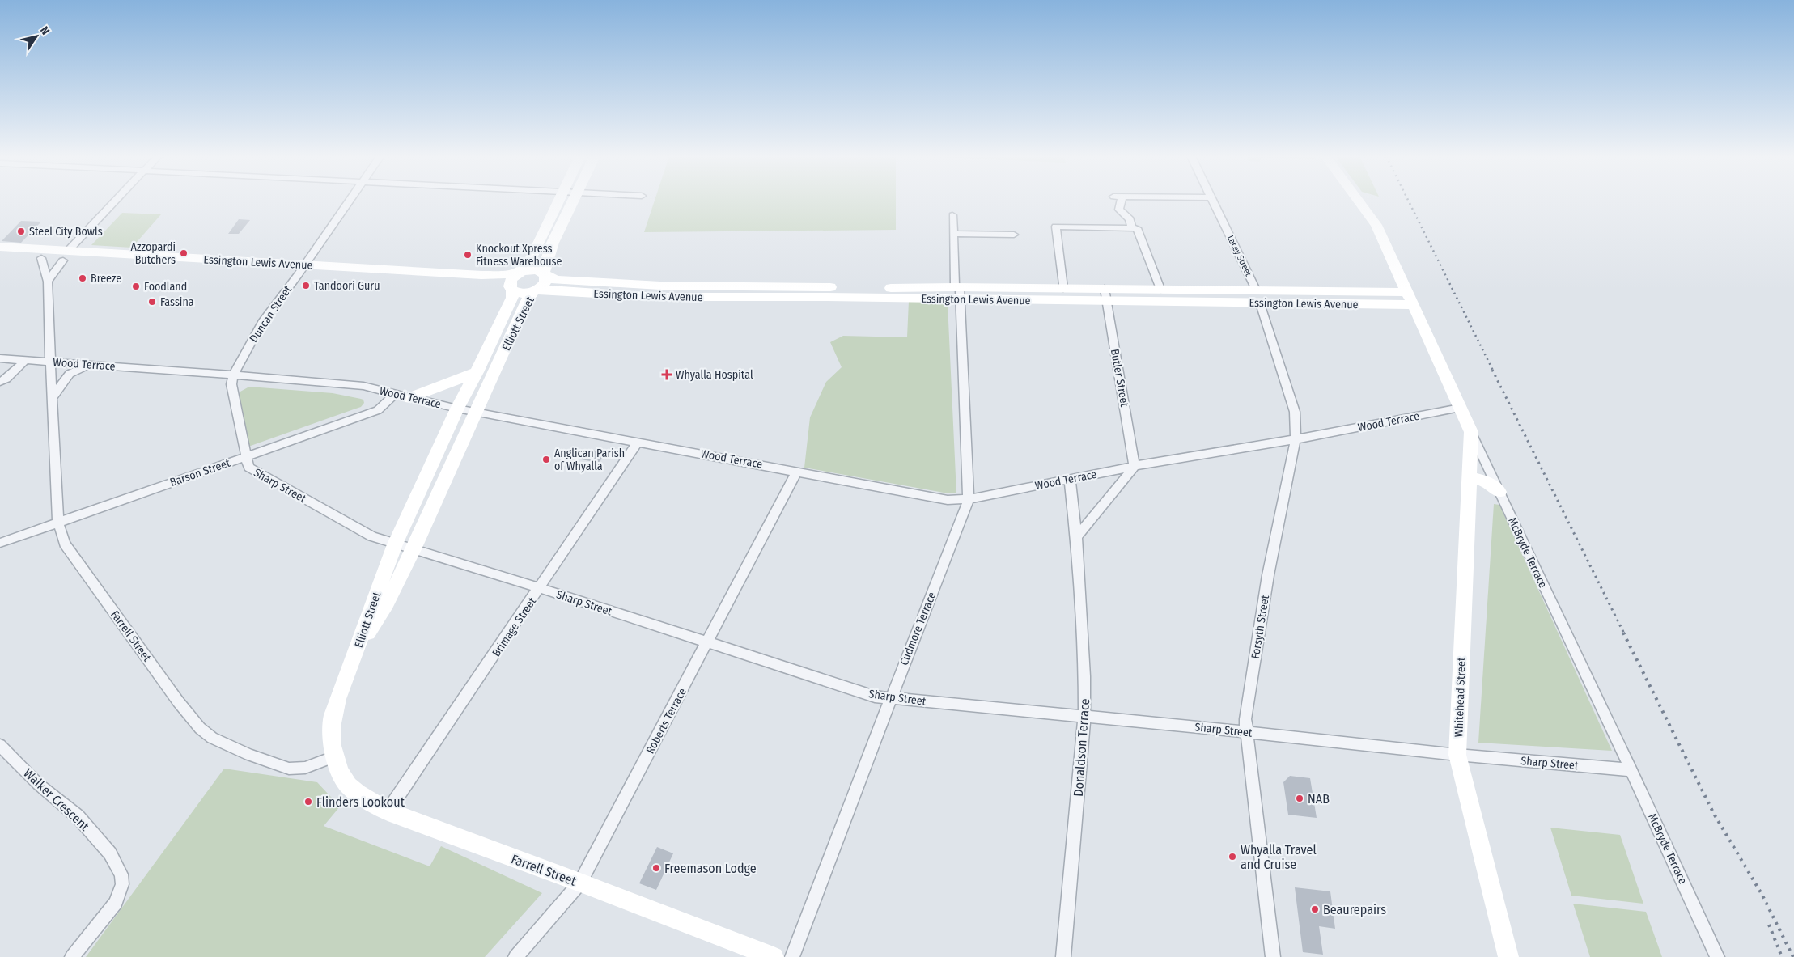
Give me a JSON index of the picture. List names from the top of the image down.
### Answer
{
  "streets": {
    "main road": ["Essington Lewis Avenue", "Elliott Street", "McBryde Terrace"],
    "street": [
      "Lacey Street",
      "Duncan Street",
      "Wood Terrace",
      "Butler Street",
      "Barson Street",
      "Sharp Street",
      "Brimage Street",
      "Forsyth Street",
      "Cudmore Terrace",
      "Farrell Street",
      "Whitehead Street",
      "Roberts Terrace",
      "Donaldson Terrace",
      "Walker Crescent"
    ]
  },
  "crossings": [
    ["Lacey Street", "Essington Lewis Avenue"],
    ["Essington Lewis Avenue", "Duncan Street"],
    ["Essington Lewis Avenue", "Elliott Street"],
    ["Essington Lewis Avenue", "Butler Street"],
    ["Essington Lewis Avenue", "McBryde Terrace"],
    ["Essington Lewis Avenue", "Forsyth Street"],
    ["Essington Lewis Avenue", "Cudmore Terrace"],
    ["Essington Lewis Avenue", "Farrell Street"],
    ["Duncan Street", "Wood Terrace"],
    ["Duncan Street", "Sharp Street"],
    ["Elliott Street", "Wood Terrace"],
    ["Elliott Street", "Sharp Street"],
    ["Elliott Street", "Farrell Street"],
    ["Wood Terrace", "Butler Street"],
    ["Wood Terrace", "Barson Street"],
    ["Wood Terrace", "Sharp Street"],
    ["Wood Terrace", "McBryde Terrace"],
    ["Wood Terrace", "Brimage Street"],
    ["Wood Terrace", "Forsyth Street"],
    ["Wood Terrace", "Cudmore Terrace"],
    ["Wood Terrace", "Farrell Street"],
    ["Wood Terrace", "Roberts Terrace"],
    ["Wood Terrace", "Donaldson Terrace"],
    ["Barson Street", "Sharp Street"],
    ["Barson Street", "Farrell Street"],
    ["Sharp Street", "McBryde Terrace"],
    ["Sharp Street", "Brimage Street"],
    ["Sharp Street", "Forsyth Street"],
    ["Sharp Street", "Cudmore Terrace"],
    ["Sharp Street", "Whitehead Street"],
    ["Sharp Street", "Roberts Terrace"],
    ["Sharp Street", "Donaldson Terrace"],
    ["McBryde Terrace", "Whitehead Street"],
    ["Brimage Street", "Farrell Street"],
    ["Farrell Street", "Roberts Terrace"]
  ],
  "places": {
    "other": [
      "Steel City Bowls",
      "Azzopardi Butchers",
      "Knockout Xpress Fitness Warehouse",
      "Breeze",
      "Tandoori Guru",
      "Foodland",
      "Fassina",
      "Anglican Parish of Whyalla",
      "NAB",
      "Flinders Lookout",
      "Whyalla Travel and Cruise",
      "Freemason Lodge",
      "Beaurepairs"
    ],
    "health": ["Whyalla Hospital"]
  },
  "north": "top right"
}
